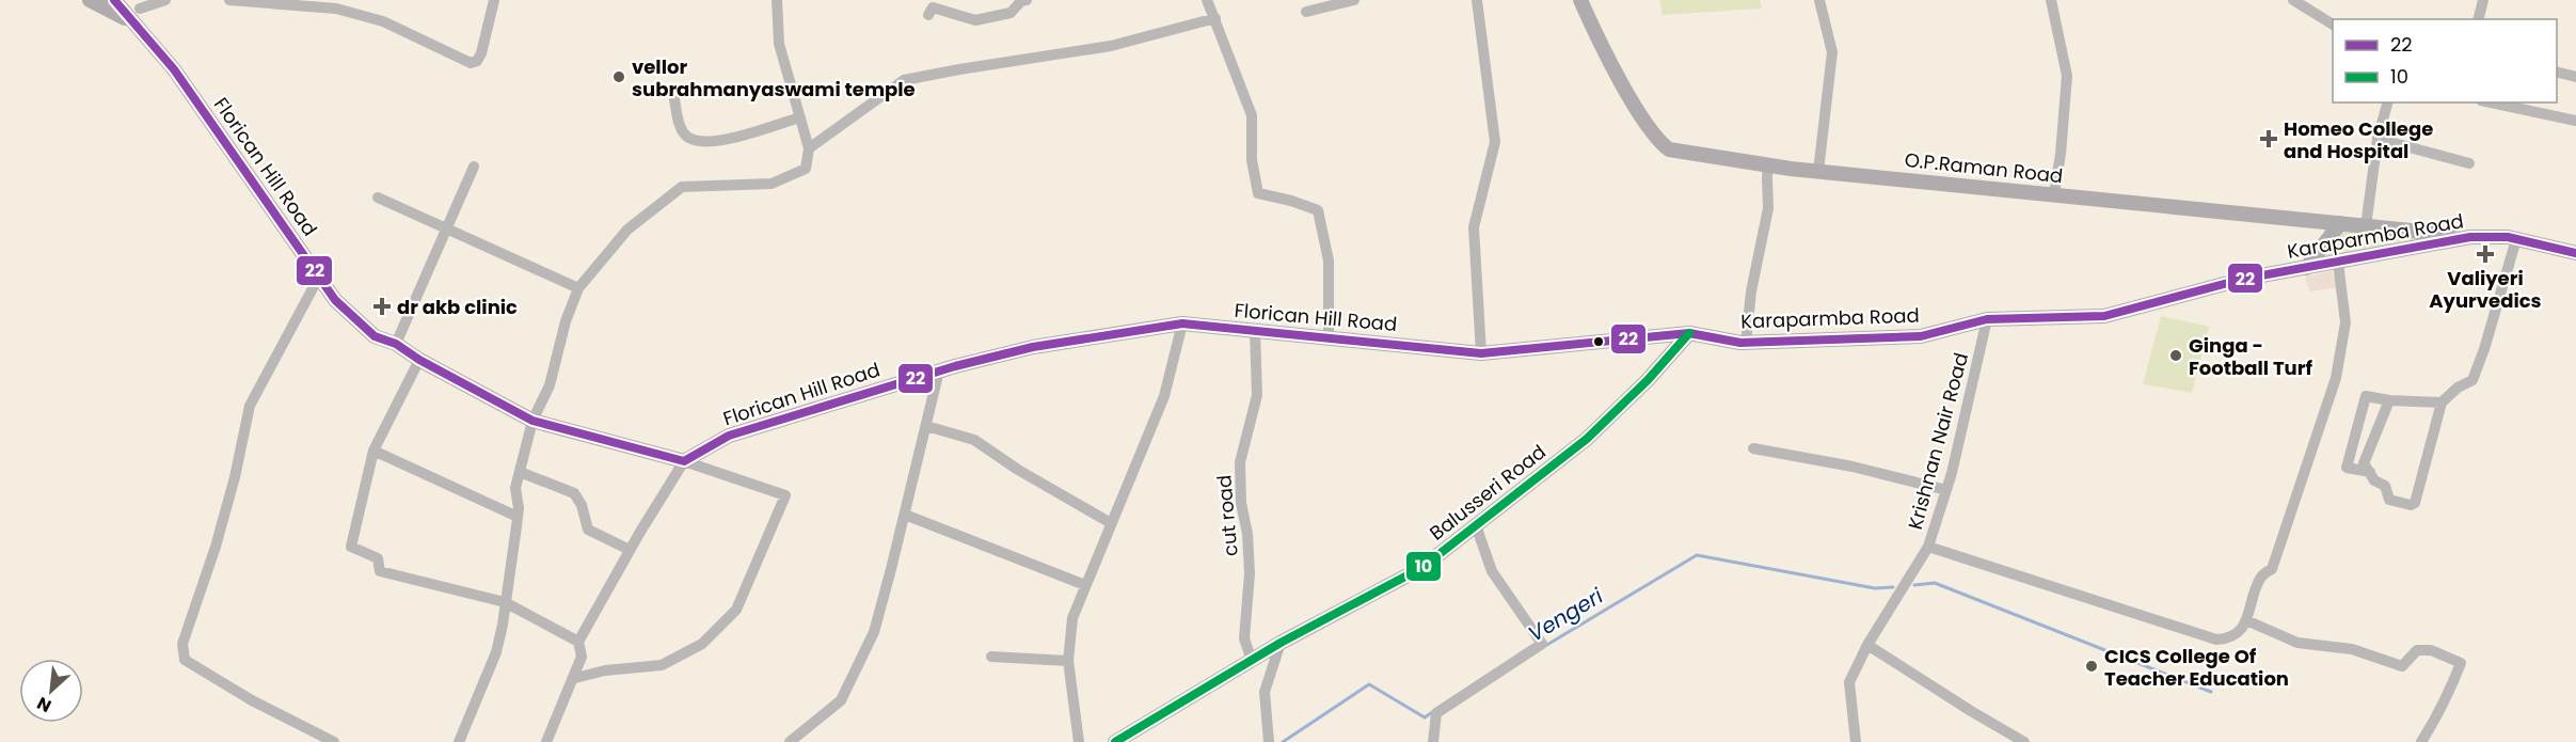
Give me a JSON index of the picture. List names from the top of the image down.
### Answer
{
  "streets": {
    "street": [
      "Florican Hill Road",
      "O.P.Raman Road",
      "Karaparmba Road",
      "Krishnan Nair Road",
      "Balusseri Road",
      "cut road"
    ]
  },
  "crossings": [
    ["Florican Hill Road", "Karaparmba Road"],
    ["Florican Hill Road", "Balusseri Road"],
    ["Florican Hill Road", "cut road"],
    ["O.P.Raman Road", "Karaparmba Road"],
    ["Karaparmba Road", "Krishnan Nair Road"],
    ["Karaparmba Road", "Balusseri Road"],
    ["Balusseri Road", "cut road"]
  ],
  "water": ["Vengeri"],
  "places": {
    "other": ["vellor subrahmanyaswami temple", "Ginga - Football Turf", "CICS College Of Teacher Education"],
    "health": ["Homeo College and Hospital", "Valiyeri Ayurvedics", "dr akb clinic"]
  },
  "lines": ["transit line 22", "transit line 10"],
  "legend": ["22", "10"],
  "north": "bottom left"
}
